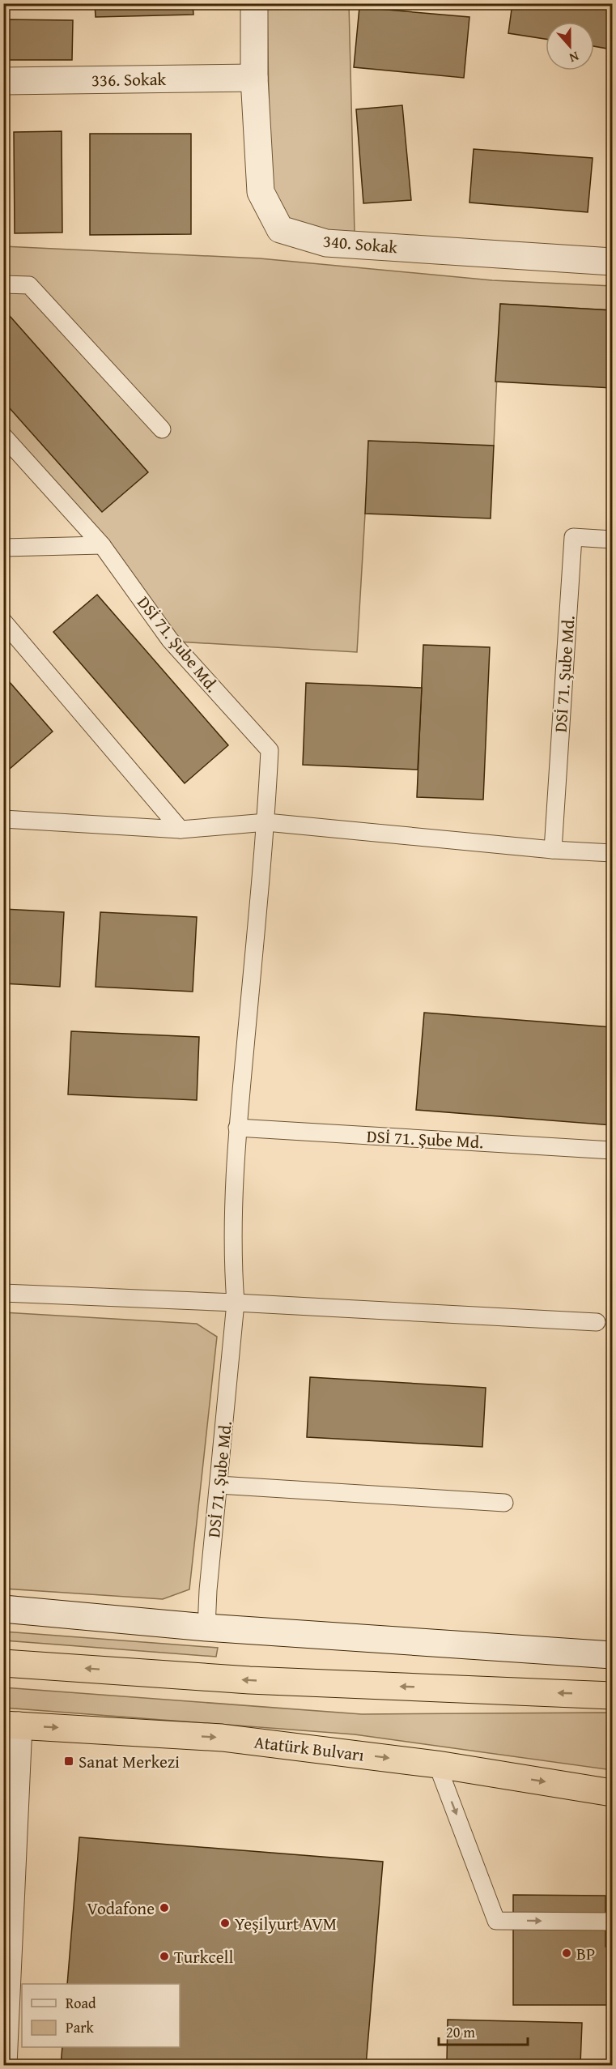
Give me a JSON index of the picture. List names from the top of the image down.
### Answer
{
  "streets": {
    "highway": ["Atatürk Bulvarı"],
    "street": ["336. Sokak", "340. Sokak"],
    "lane": ["DSİ 71. Şube Md."]
  },
  "crossings": [
    ["336. Sokak", "340. Sokak"]
  ],
  "places": {
    "transit": ["Sanat Merkezi"],
    "other": [
      "Vodafone",
      "Yeşilyurt AVM",
      "BP",
      "Turkcell"
    ]
  },
  "legend": ["Road", "Park"],
  "scale_bar": "20 m",
  "north": "bottom"
}
